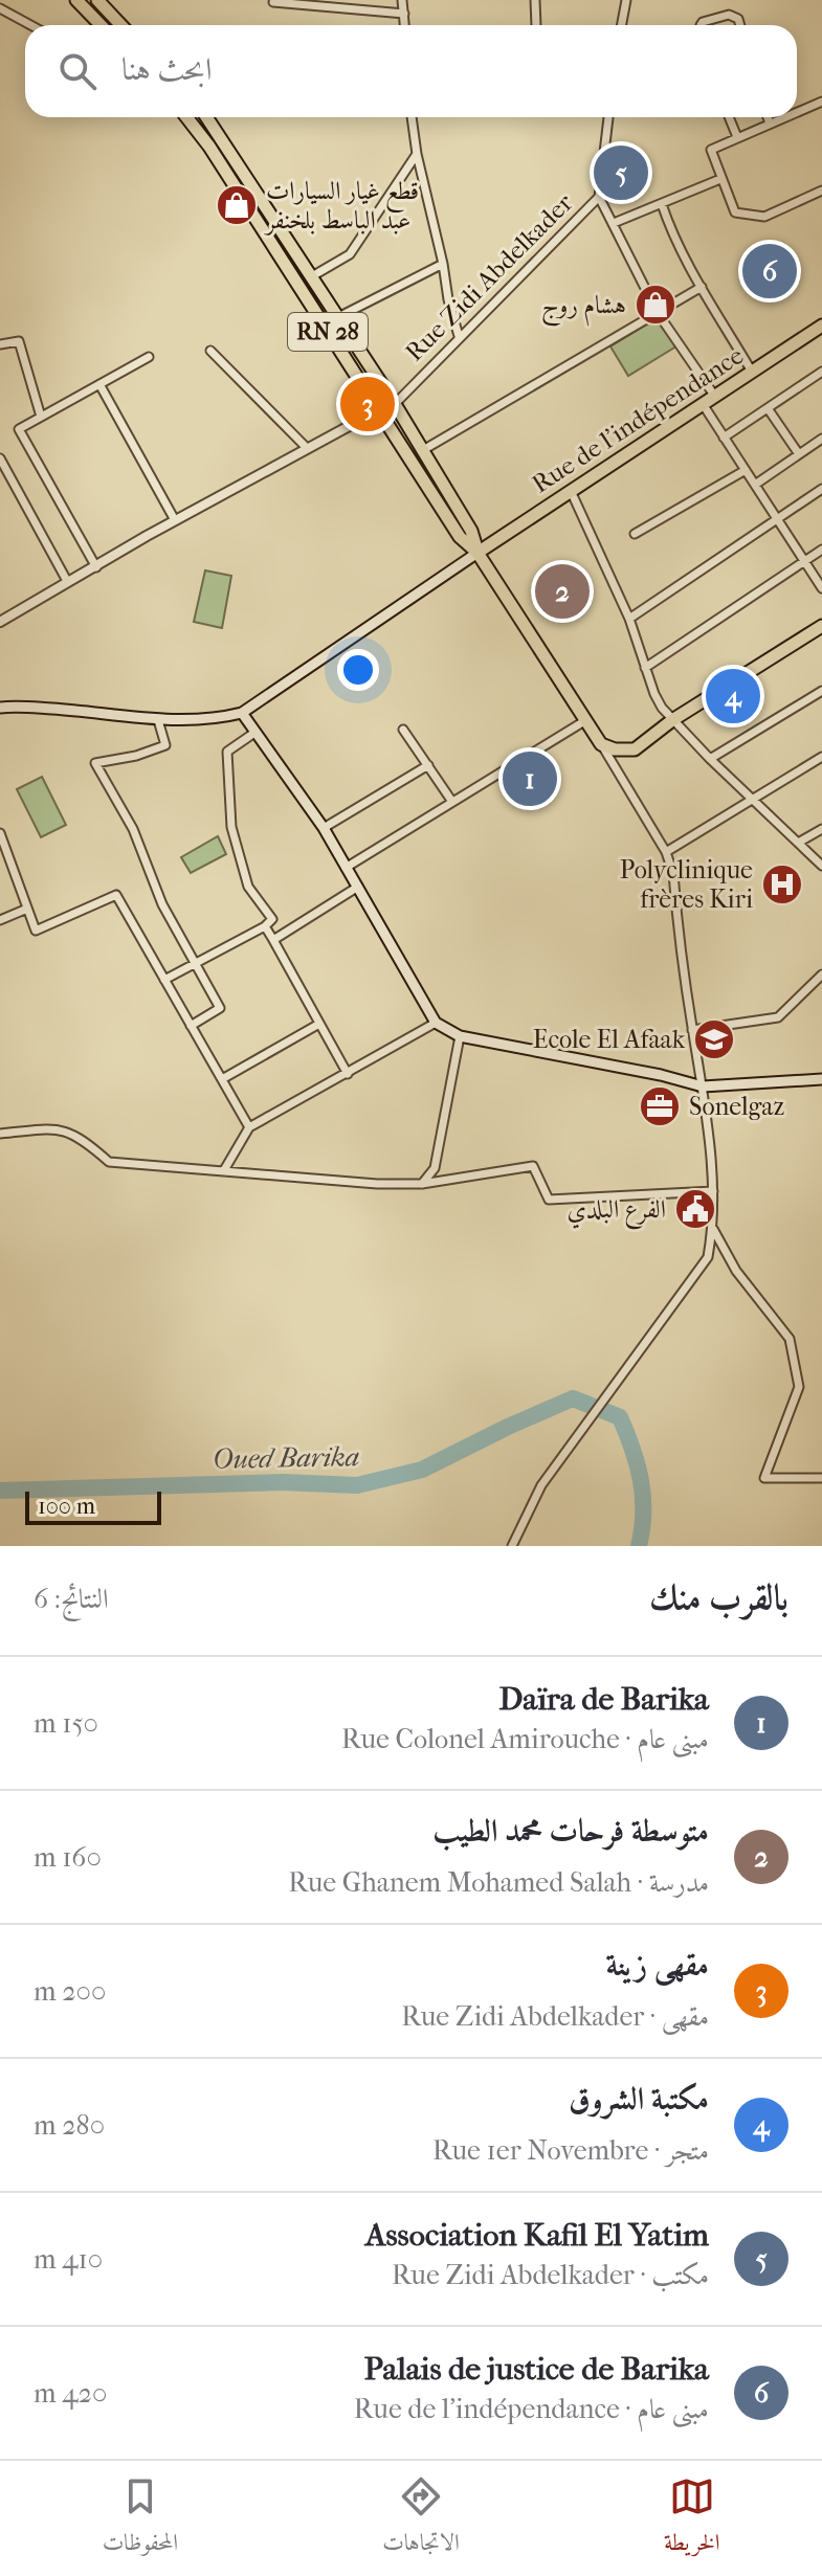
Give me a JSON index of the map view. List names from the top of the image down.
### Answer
{
  "streets": {
    "main road": ["RN 28", "Rue de l'indépendance"],
    "street": ["Rue Zidi Abdelkader"]
  },
  "crossings": [
    ["Rue Zidi Abdelkader", "RN 28"],
    ["RN 28", "Rue de l'indépendance"]
  ],
  "water": ["Oued Barika"],
  "places": {
    "shop": ["قطع غيار السيارات عبد الباسط بلخنفر", "هشام روج"],
    "hospital": ["Polyclinique frères Kiri"],
    "school or university": ["Ecole El Afaak"],
    "office": ["Sonelgaz"],
    "public building": ["الفرع البلدي"]
  },
  "scale_bar": "100 m",
  "page": {
    "search": "ابحث هنا",
    "pins": [
      "5",
      "6",
      "3",
      "2",
      "4",
      "1"
    ],
    "scale": "100 m",
    "heading": ["بالقرب منك", "النتائج: 6"],
    "list": [
      {
        "mark": "1",
        "name": "Daïra de Barika",
        "note": "مبنى عام · Rue Colonel Amirouche",
        "value": "150 m"
      },
      {
        "mark": "2",
        "name": "متوسطة فرحات محمد الطيب",
        "note": "مدرسة · Rue Ghanem Mohamed Salah",
        "value": "160 m"
      },
      {
        "mark": "3",
        "name": "مقهى زينة",
        "note": "مقهى · Rue Zidi Abdelkader",
        "value": "200 m"
      },
      {
        "mark": "4",
        "name": "مكتبة الشروق",
        "note": "متجر · Rue 1er Novembre",
        "value": "280 m"
      },
      {
        "mark": "5",
        "name": "Association Kafil El Yatim",
        "note": "مكتب · Rue Zidi Abdelkader",
        "value": "410 m"
      },
      {
        "mark": "6",
        "name": "Palais de justice de Barika",
        "note": "مبنى عام · Rue de l'indépendance",
        "value": "420 m"
      }
    ],
    "nav": ["الخريطة", "الاتجاهات", "المحفوظات"]
  }
}
